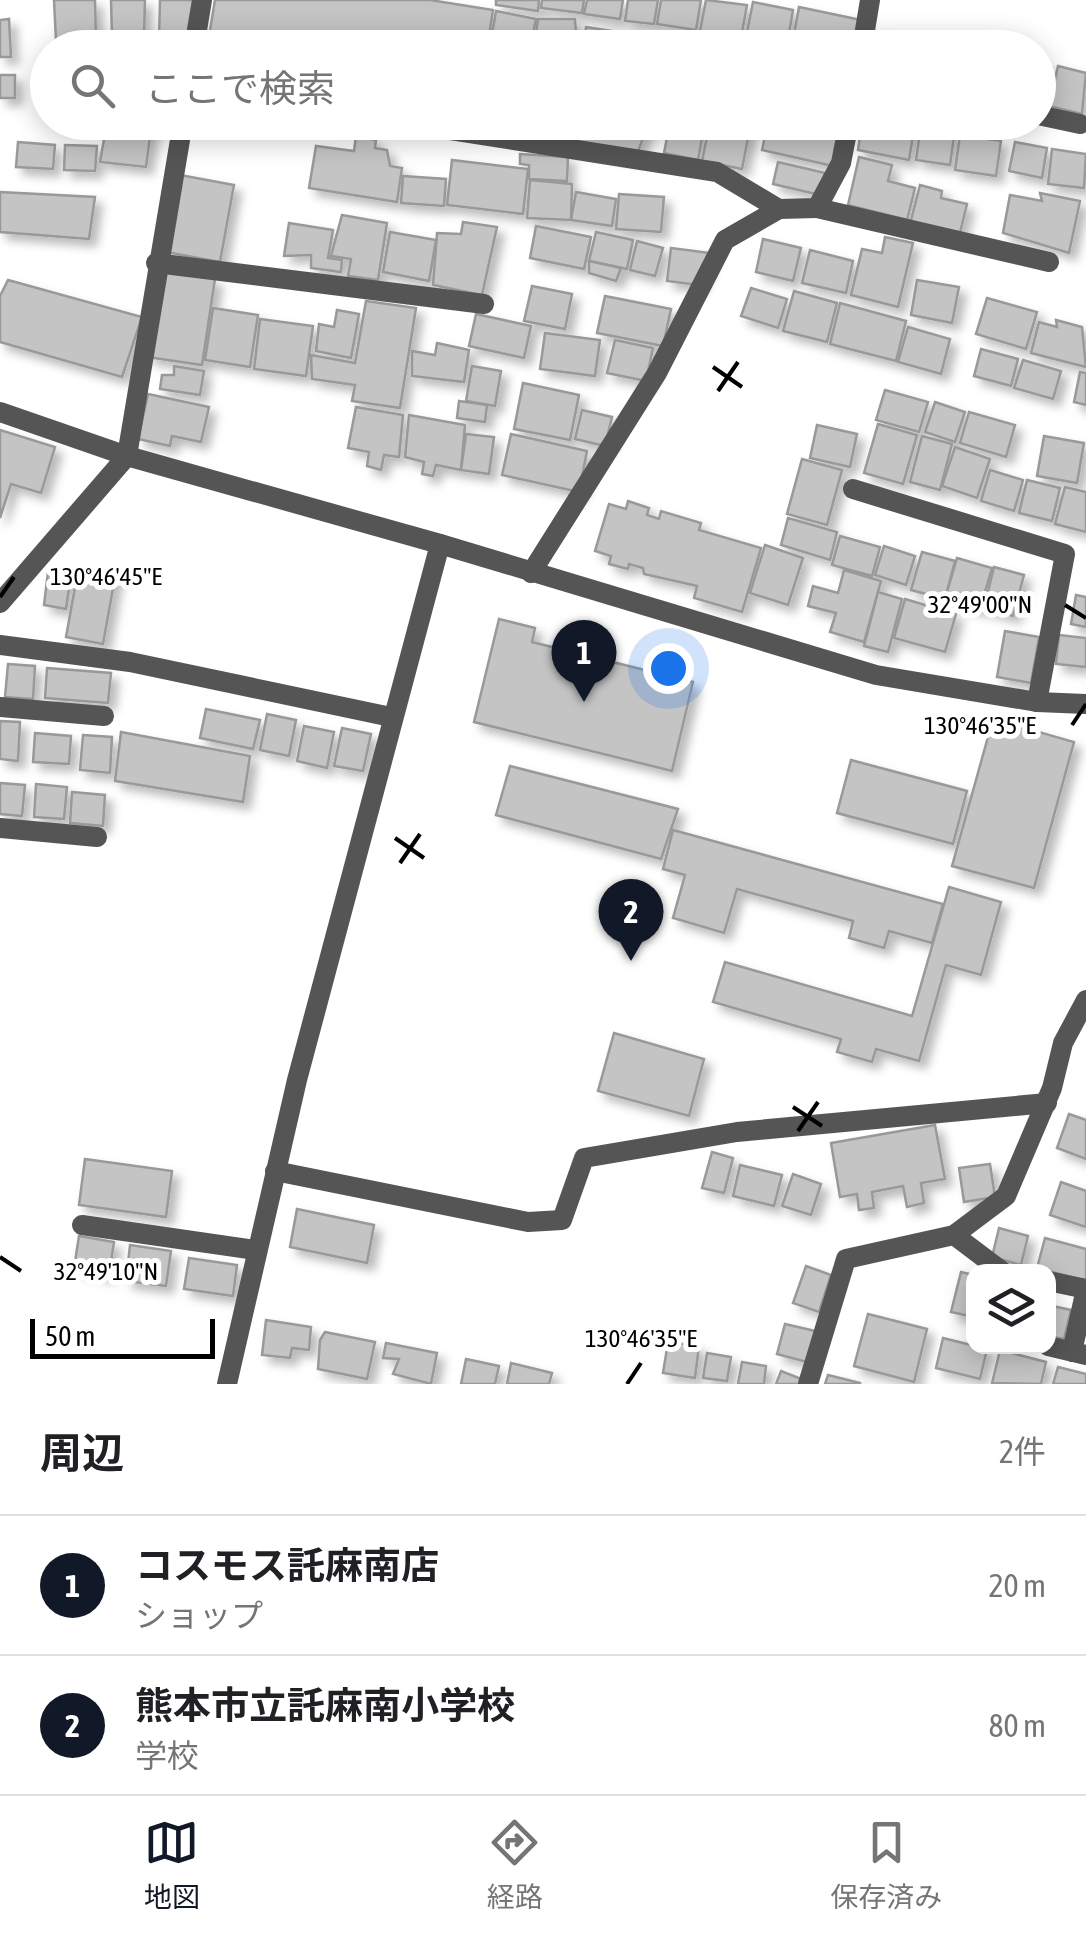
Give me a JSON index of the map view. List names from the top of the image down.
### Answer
{
  "scale_bar": "50 m",
  "page": {
    "search": "ここで検索",
    "pins": ["1", "2"],
    "scale": "50 m",
    "heading": ["周辺", "2件"],
    "list": [
      {
        "mark": "1",
        "name": "コスモス託麻南店",
        "note": "ショップ",
        "value": "20 m"
      },
      {
        "mark": "2",
        "name": "熊本市立託麻南小学校",
        "note": "学校",
        "value": "80 m"
      }
    ],
    "nav": ["地図", "経路", "保存済み"]
  },
  "coordinates": [
    "130°46'45\"E",
    "32°49'00\"N",
    "130°46'35\"E",
    "32°49'10\"N"
  ]
}
